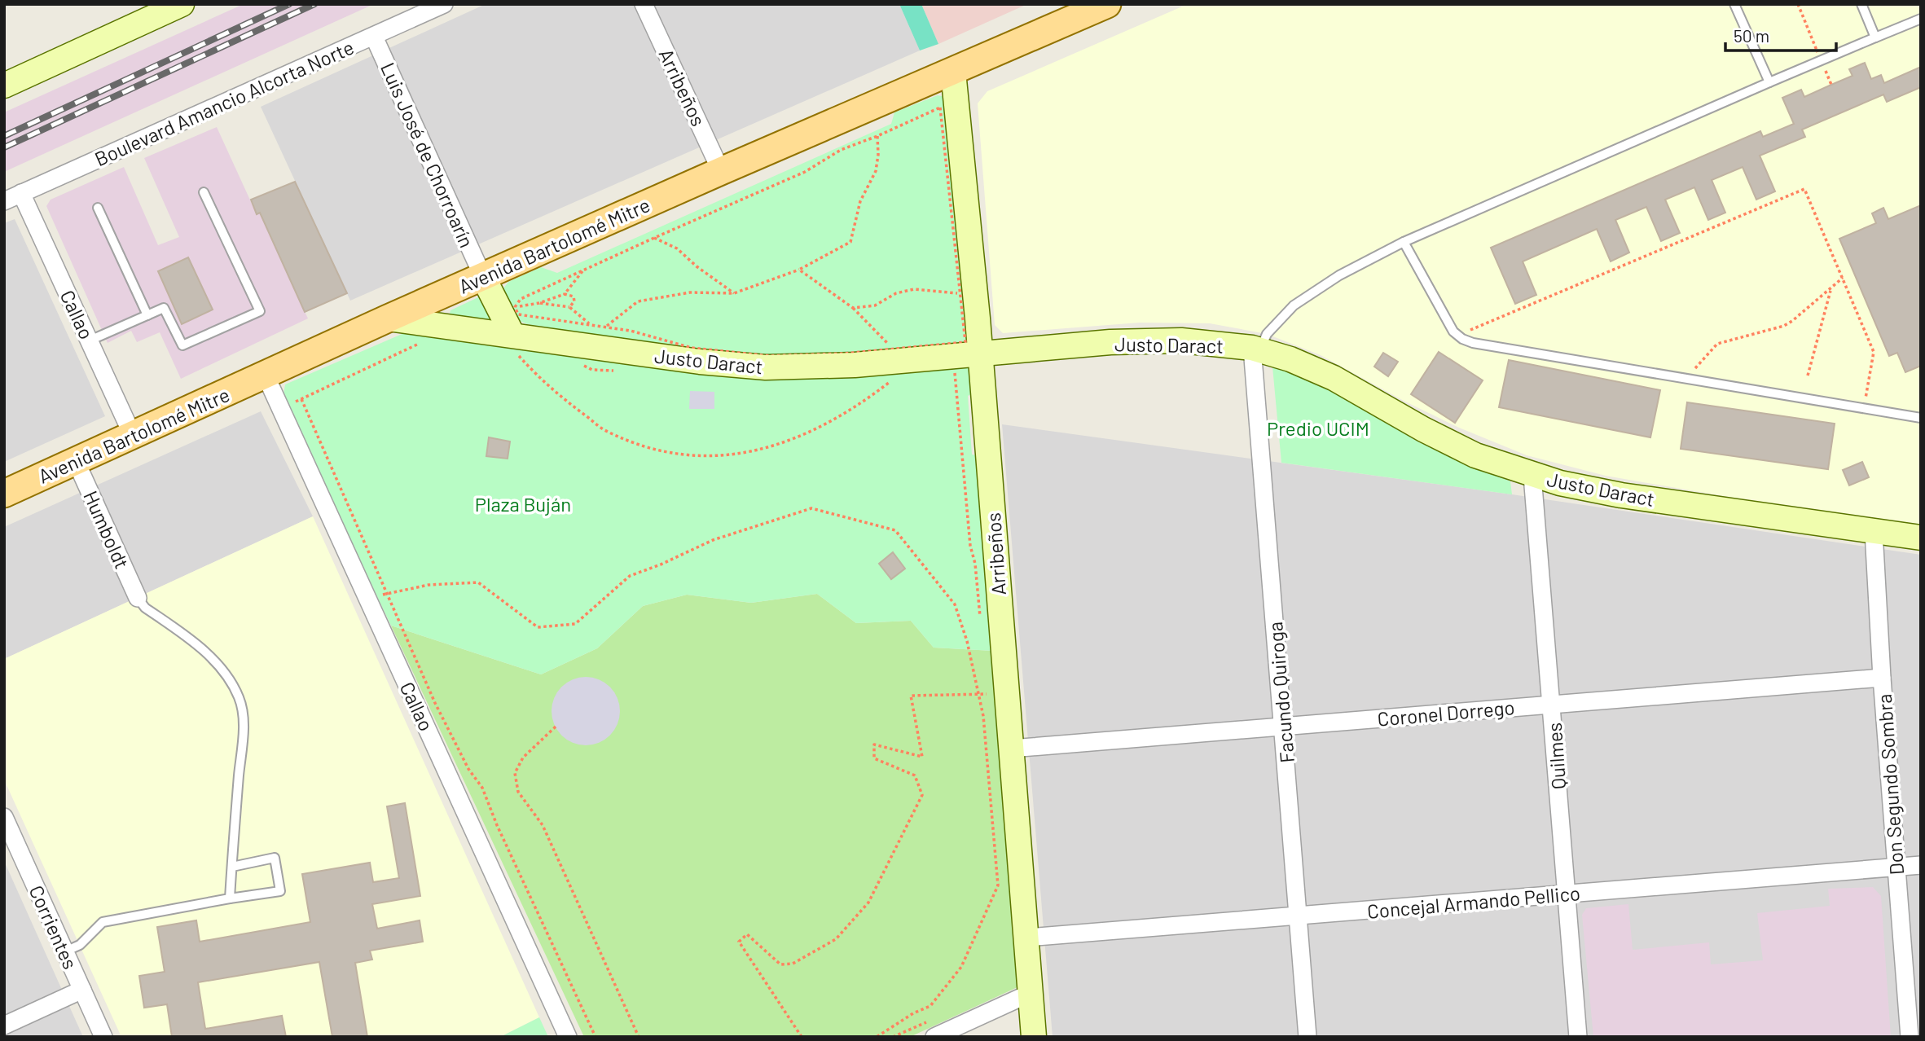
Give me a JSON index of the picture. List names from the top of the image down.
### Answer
{
  "streets": {
    "main road": ["Avenida Bartolomé Mitre"],
    "street": [
      "Arribeños",
      "Boulevard Amancio Alcorta Norte",
      "Luis José de Chorroarín",
      "Callao",
      "Justo Daract",
      "Humboldt",
      "Facundo Quiroga",
      "Coronel Dorrego",
      "Quilmes",
      "Don Segundo Sombra",
      "Concejal Armando Pellico",
      "Corrientes"
    ]
  },
  "crossings": [
    ["Arribeños", "Avenida Bartolomé Mitre"],
    ["Arribeños", "Justo Daract"],
    ["Arribeños", "Coronel Dorrego"],
    ["Arribeños", "Concejal Armando Pellico"],
    ["Boulevard Amancio Alcorta Norte", "Luis José de Chorroarín"],
    ["Boulevard Amancio Alcorta Norte", "Callao"],
    ["Luis José de Chorroarín", "Avenida Bartolomé Mitre"],
    ["Luis José de Chorroarín", "Justo Daract"],
    ["Avenida Bartolomé Mitre", "Callao"],
    ["Avenida Bartolomé Mitre", "Justo Daract"],
    ["Avenida Bartolomé Mitre", "Humboldt"],
    ["Justo Daract", "Facundo Quiroga"],
    ["Justo Daract", "Quilmes"],
    ["Justo Daract", "Don Segundo Sombra"],
    ["Facundo Quiroga", "Coronel Dorrego"],
    ["Facundo Quiroga", "Concejal Armando Pellico"],
    ["Coronel Dorrego", "Quilmes"],
    ["Coronel Dorrego", "Don Segundo Sombra"],
    ["Quilmes", "Concejal Armando Pellico"],
    ["Don Segundo Sombra", "Concejal Armando Pellico"]
  ],
  "parks": ["Predio UCIM", "Plaza Buján"],
  "scale_bar": "50 m"
}
